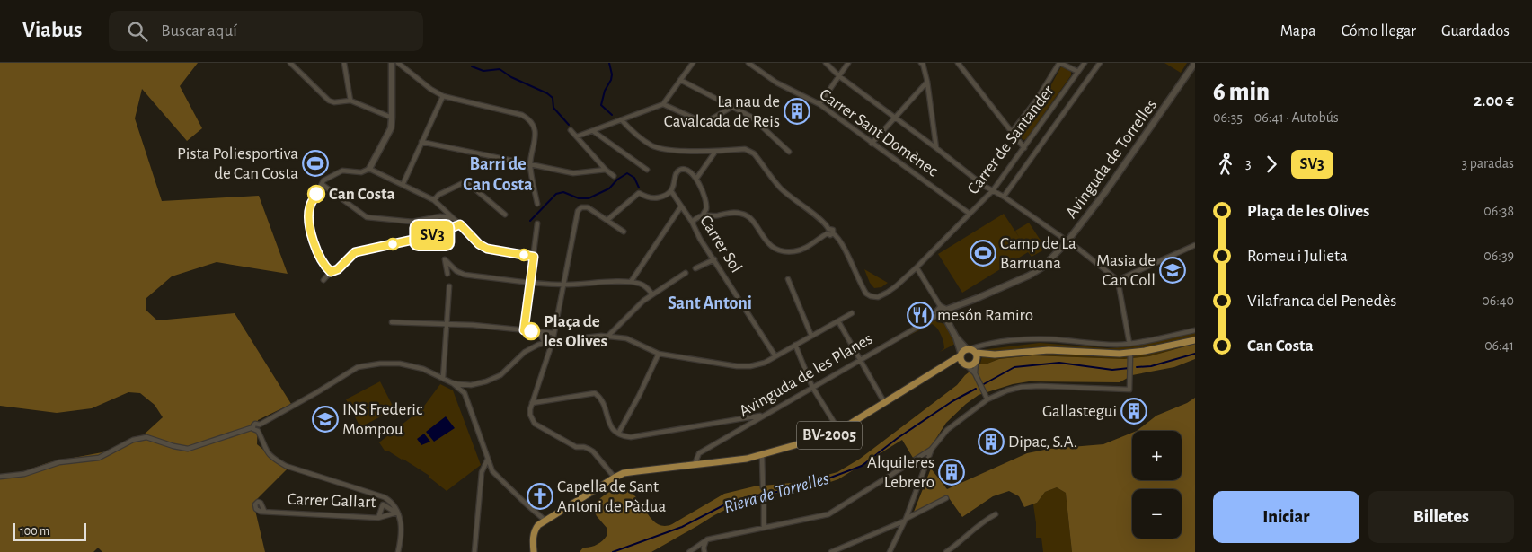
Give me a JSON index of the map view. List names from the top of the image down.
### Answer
{
  "streets": {
    "main road": ["BV-2005"],
    "street": [
      "Carrer Sant Domènec",
      "Carrer de Santander",
      "Avinguda de Torrelles",
      "Carrer Sol",
      "Avinguda de les Planes",
      "Carrer Gallart"
    ]
  },
  "crossings": [
    ["Carrer Sant Domènec", "Carrer de Santander"],
    ["Avinguda de Torrelles", "Avinguda de les Planes"],
    ["Avinguda de les Planes", "BV-2005"]
  ],
  "districts": ["Barri de Can Costa", "Sant Antoni"],
  "water": ["Riera de Torrelles"],
  "places": {
    "building": [
      "La nau de Cavalcada de Reis",
      "Gallastegui",
      "Dipac, S.A.",
      "Alquileres Lebrero"
    ],
    "sports": ["Pista Poliesportiva de Can Costa", "Camp de La Barruana"],
    "other": ["Can Costa", "Plaça de les Olives"],
    "school or university": ["Masia de Can Coll", "INS Frederic Mompou"],
    "restaurant": ["mesón Ramiro"],
    "church": ["Capella de Sant Antoni de Pàdua"]
  },
  "lines": ["bus line SV3"],
  "scale_bar": "100 m",
  "page": {
    "header": "Viabus",
    "search": "Buscar aquí",
    "nav": ["Mapa", "Cómo llegar", "Guardados"],
    "on_map": "SV3",
    "heading": ["6 min", "06:35 – 06:41 · Autobús", "2.00 €"],
    "legs": ["3", "SV3", "3 paradas"],
    "list": [
      {
        "name": "Plaça de les Olives",
        "value": "06:38"
      },
      {
        "name": "Romeu i Julieta",
        "value": "06:39"
      },
      {
        "name": "Vilafranca del Penedès",
        "value": "06:40"
      },
      {
        "name": "Can Costa",
        "value": "06:41"
      }
    ],
    "map_buttons": ["+", "−"],
    "buttons": ["Iniciar", "Billetes"],
    "scale": "100 m"
  }
}
